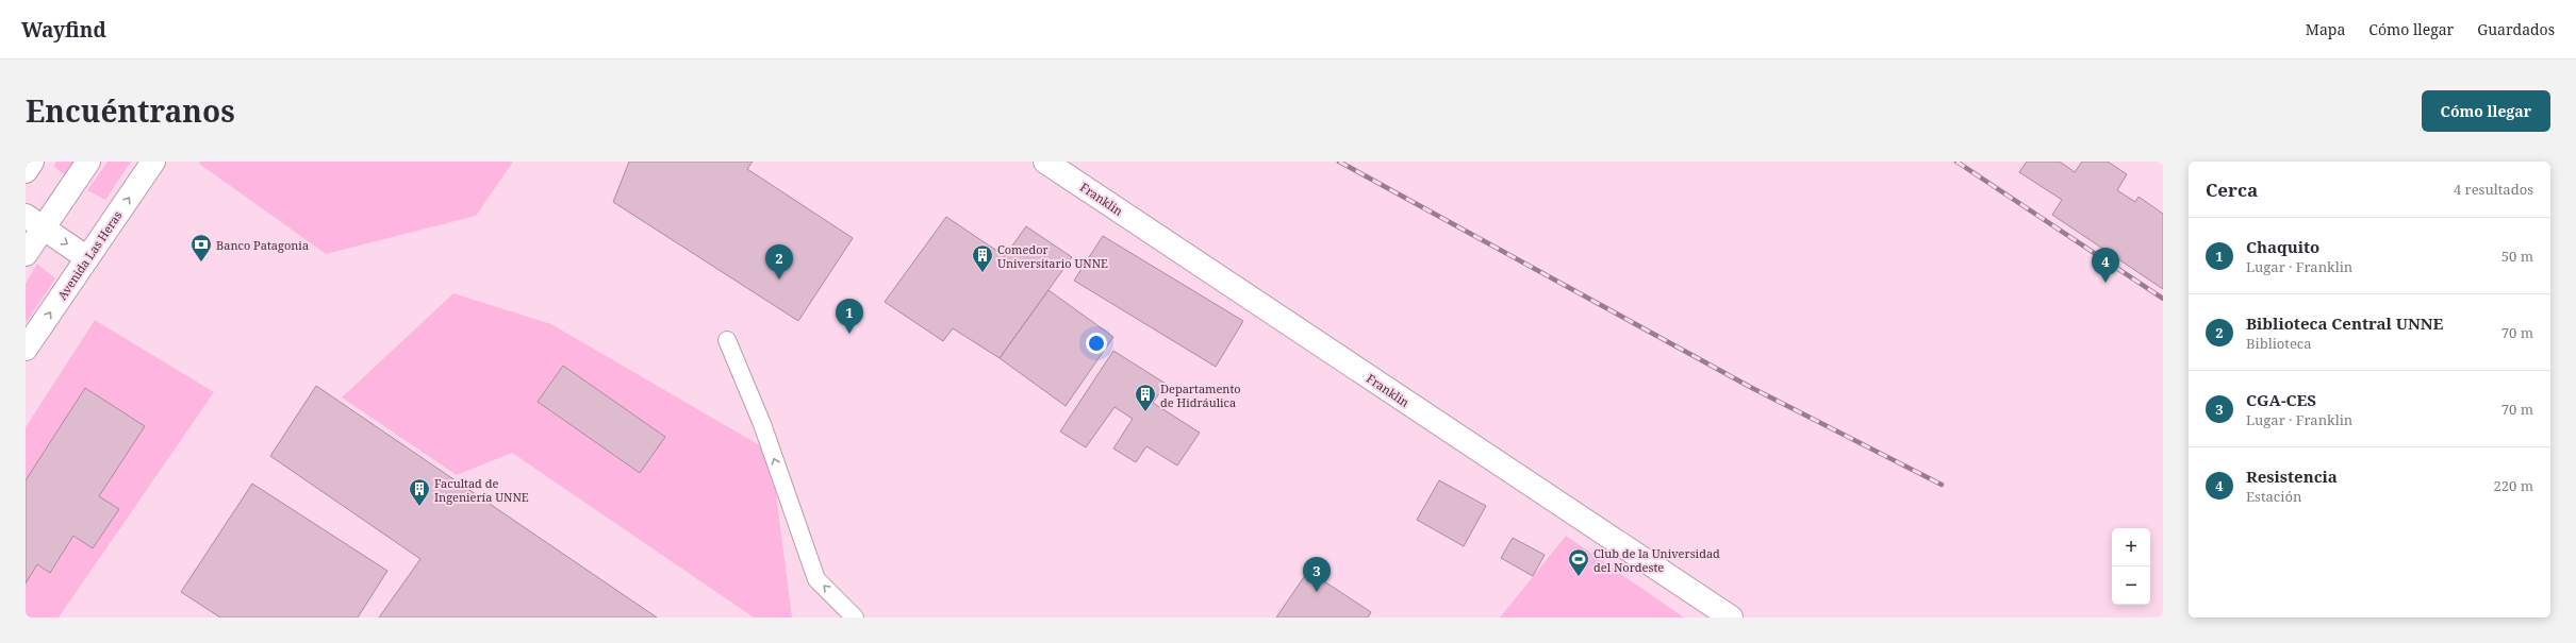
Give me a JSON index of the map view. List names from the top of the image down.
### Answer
{
  "streets": {
    "street": ["Franklin", "Avenida Las Heras"]
  },
  "places": {
    "bank": ["Banco Patagonia"],
    "building": ["Comedor Universitario UNNE", "Departamento de Hidráulica", "Facultad de Ingeniería UNNE"],
    "sports": ["Club de la Universidad del Nordeste"]
  },
  "page": {
    "header": "Wayfind",
    "nav": ["Mapa", "Cómo llegar", "Guardados"],
    "title": "Encuéntranos",
    "buttons": "Cómo llegar",
    "heading": ["Cerca", "4 resultados"],
    "list": [
      {
        "mark": "1",
        "name": "Chaquito",
        "note": "Lugar · Franklin",
        "value": "50 m"
      },
      {
        "mark": "2",
        "name": "Biblioteca Central UNNE",
        "note": "Biblioteca",
        "value": "70 m"
      },
      {
        "mark": "3",
        "name": "CGA-CES",
        "note": "Lugar · Franklin",
        "value": "70 m"
      },
      {
        "mark": "4",
        "name": "Resistencia",
        "note": "Estación",
        "value": "220 m"
      }
    ],
    "pins": [
      "2",
      "4",
      "1",
      "3"
    ],
    "map_buttons": ["+", "−"]
  }
}
